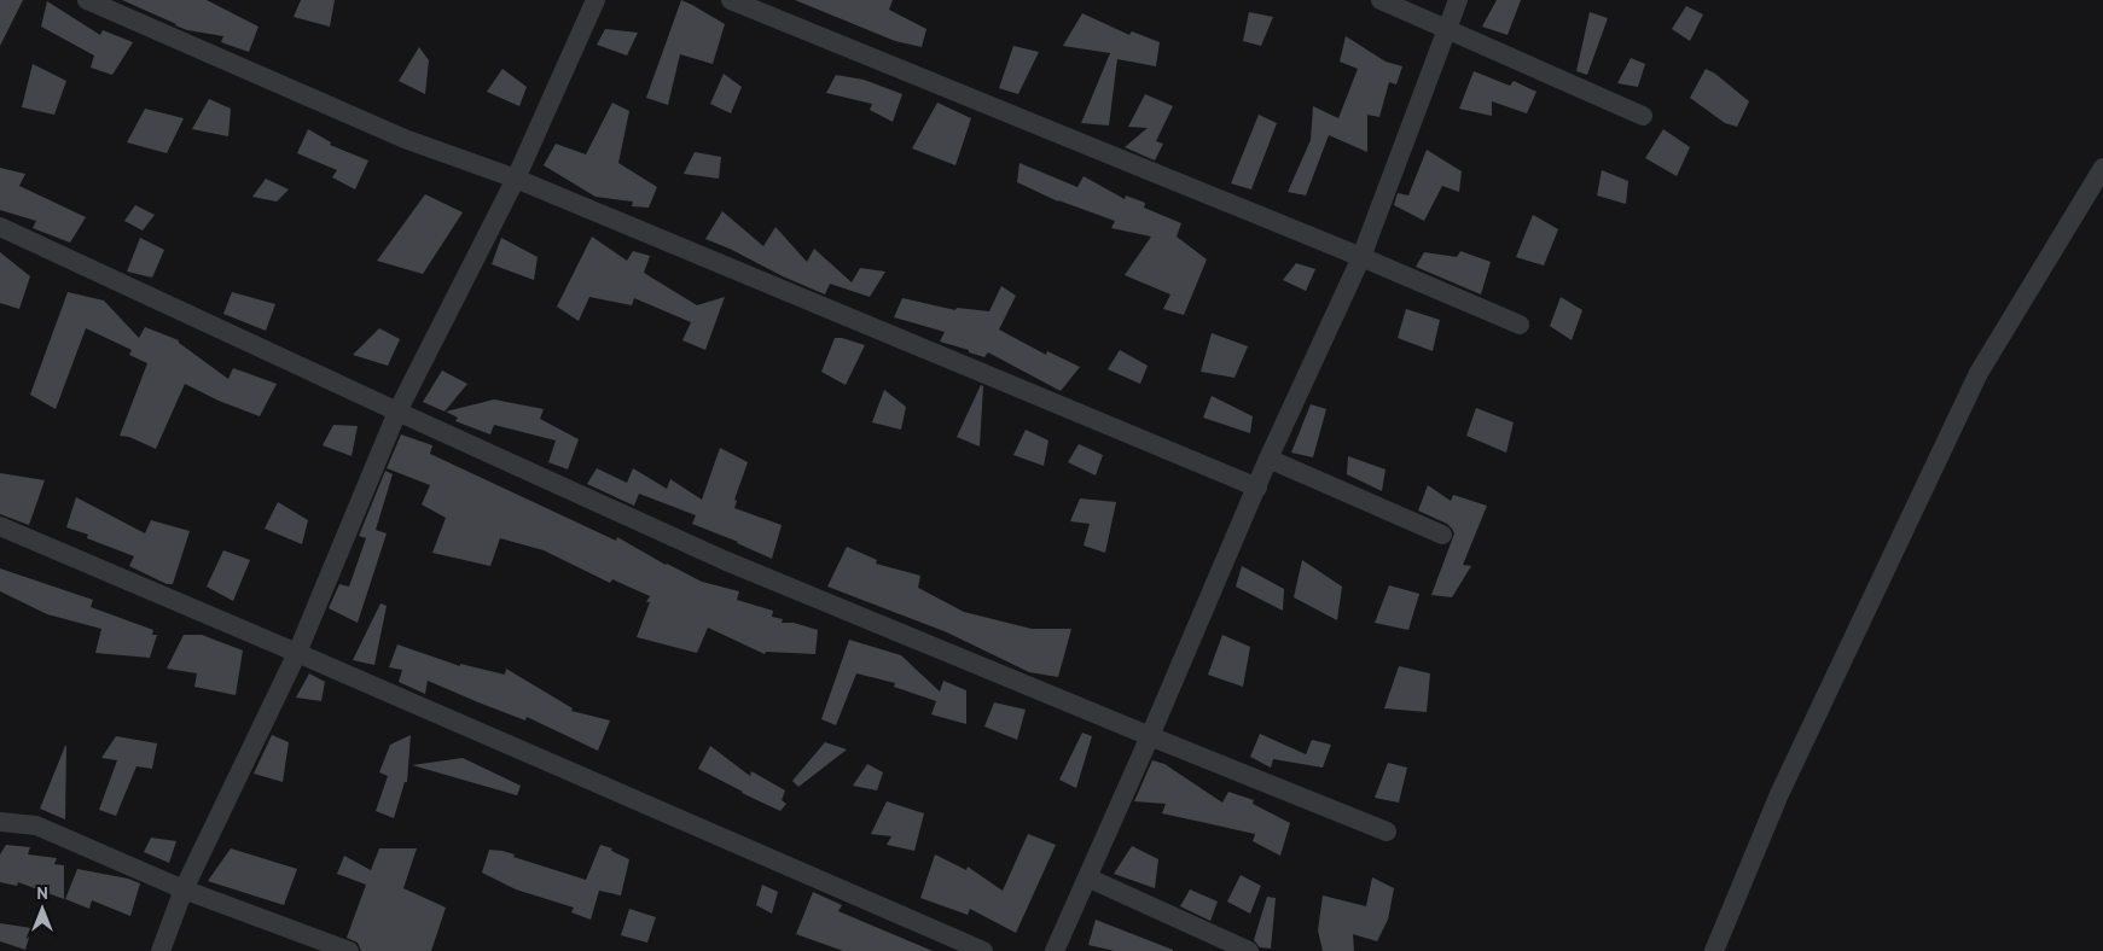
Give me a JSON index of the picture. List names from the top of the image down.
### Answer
{
  "north": "top"
}
